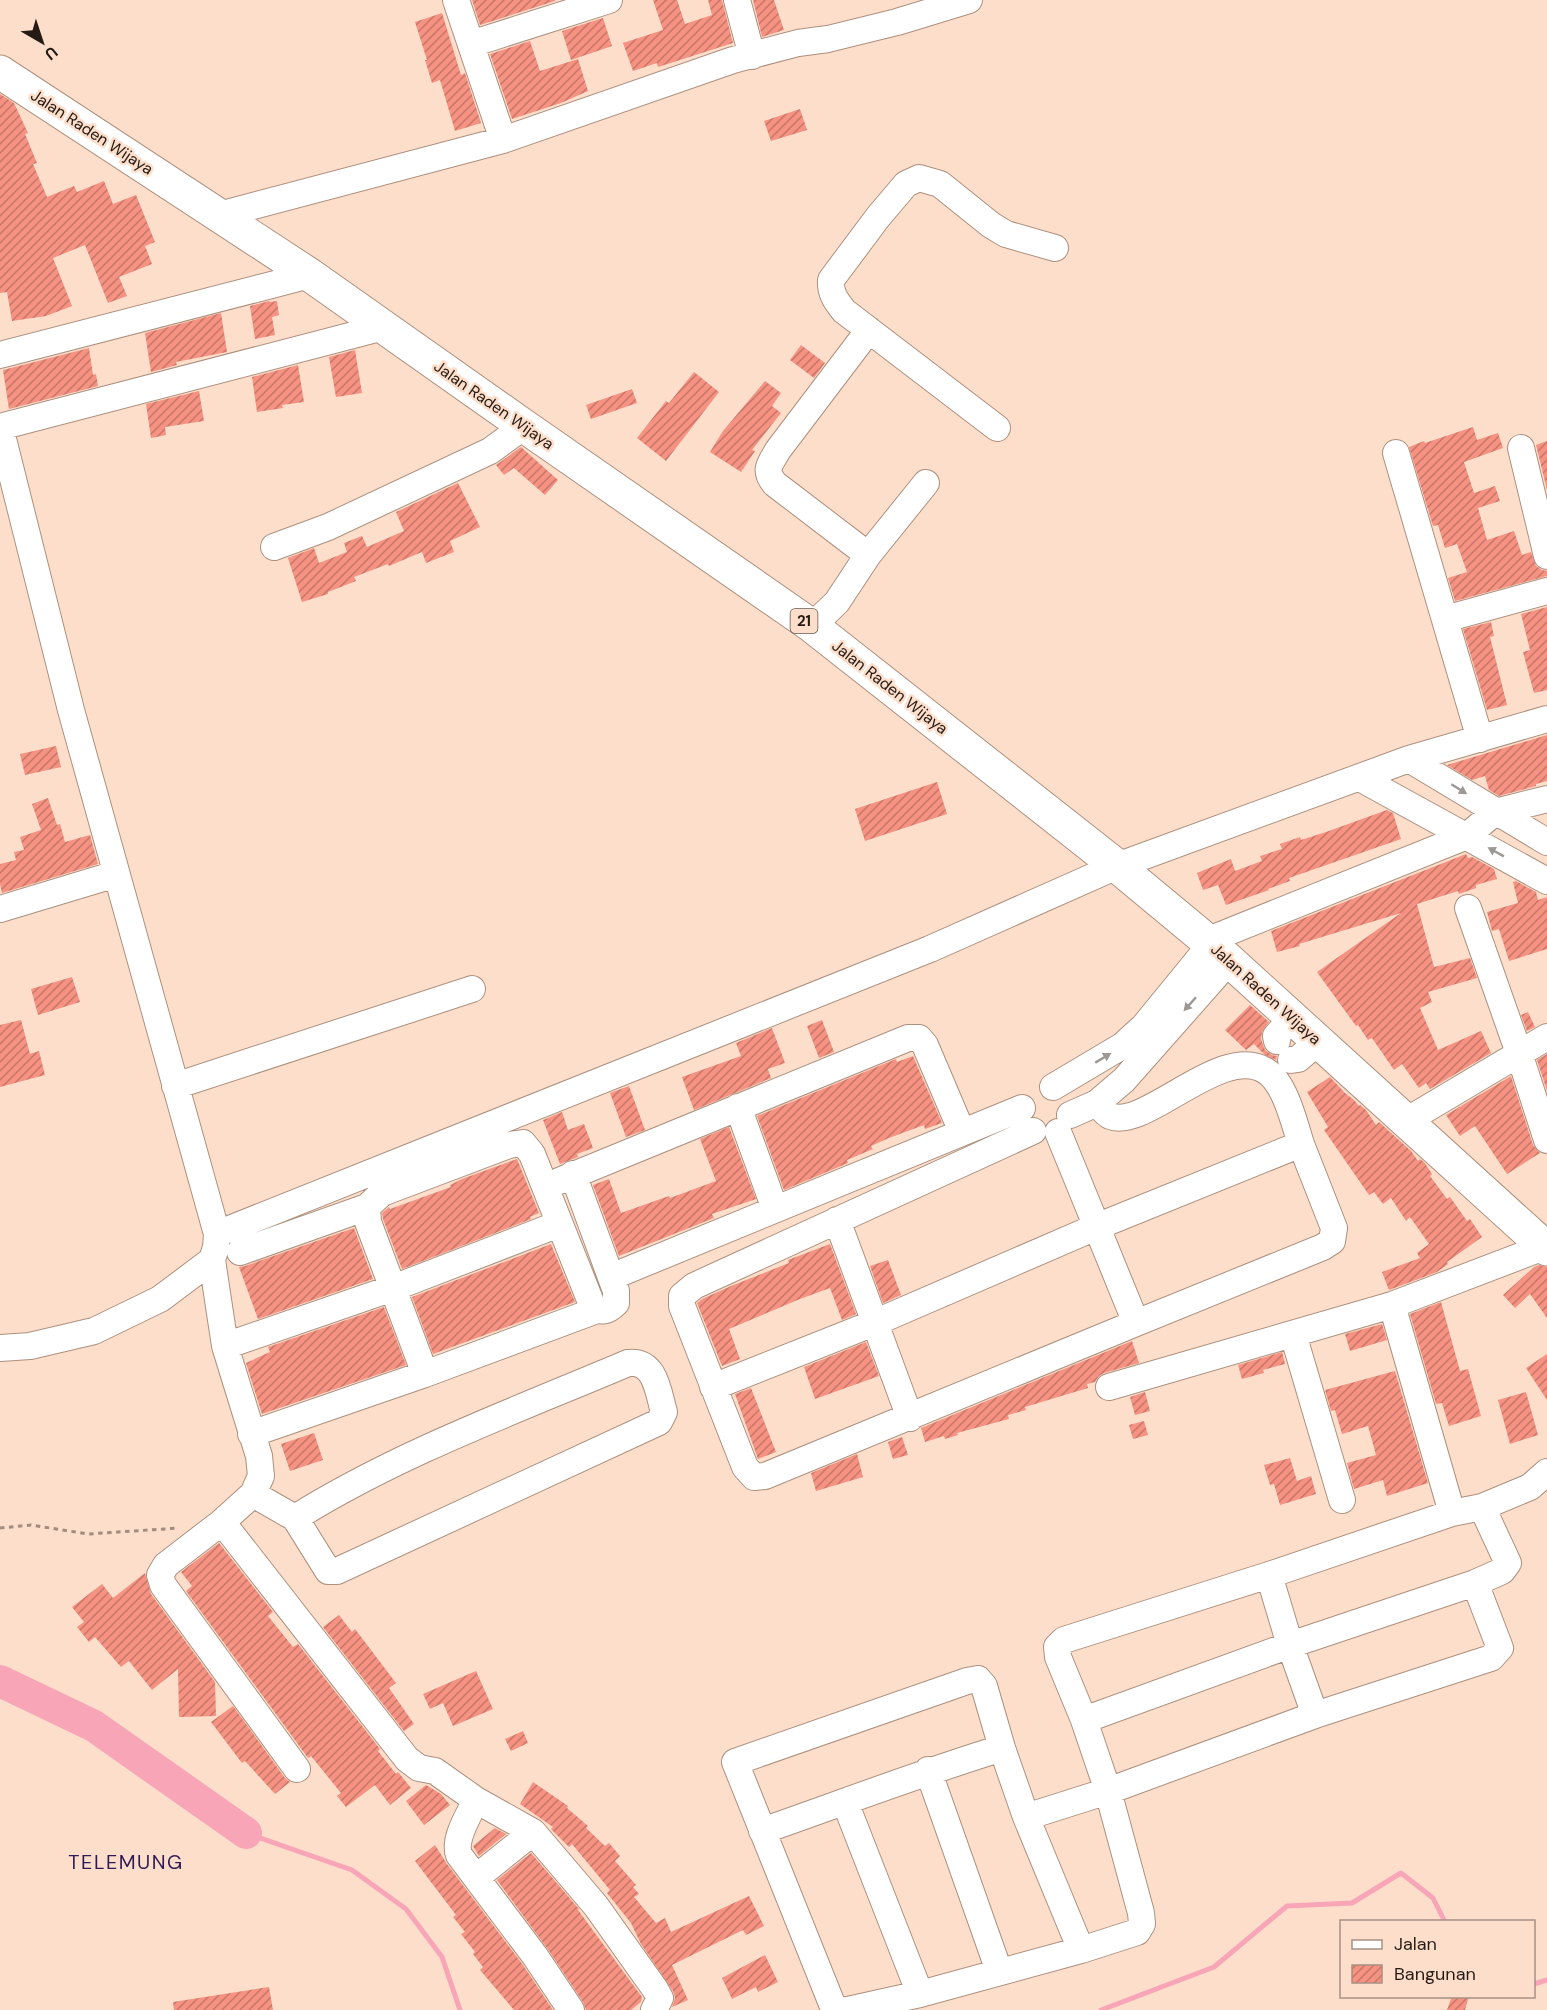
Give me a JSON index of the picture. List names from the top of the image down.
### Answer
{
  "streets": {
    "highway": ["Jalan Raden Wijaya", "21"]
  },
  "districts": ["TELEMUNG"],
  "legend": ["Jalan", "Bangunan"],
  "north": "bottom right"
}
